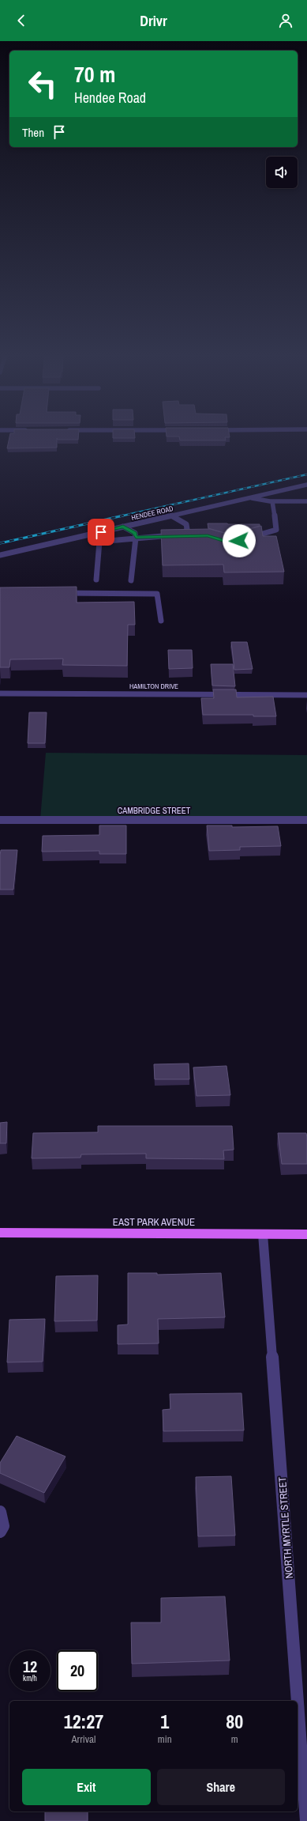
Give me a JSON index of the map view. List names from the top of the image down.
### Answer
{
  "streets": {
    "main road": ["EAST PARK AVENUE"],
    "street": [
      "HENDEE ROAD",
      "HAMILTON DRIVE",
      "CAMBRIDGE STREET",
      "NORTH MYRTLE STREET"
    ]
  },
  "crossings": [
    ["EAST PARK AVENUE", "NORTH MYRTLE STREET"]
  ],
  "page": {
    "header": "Drivr",
    "turn": ["70 m", "Hendee Road"],
    "then": "Then",
    "speed": "12 km/h",
    "limit": "20",
    "eta": [
      "12:27",
      "Arrival",
      "1",
      "min",
      "80",
      "m"
    ],
    "buttons": ["Exit", "Share"]
  }
}
